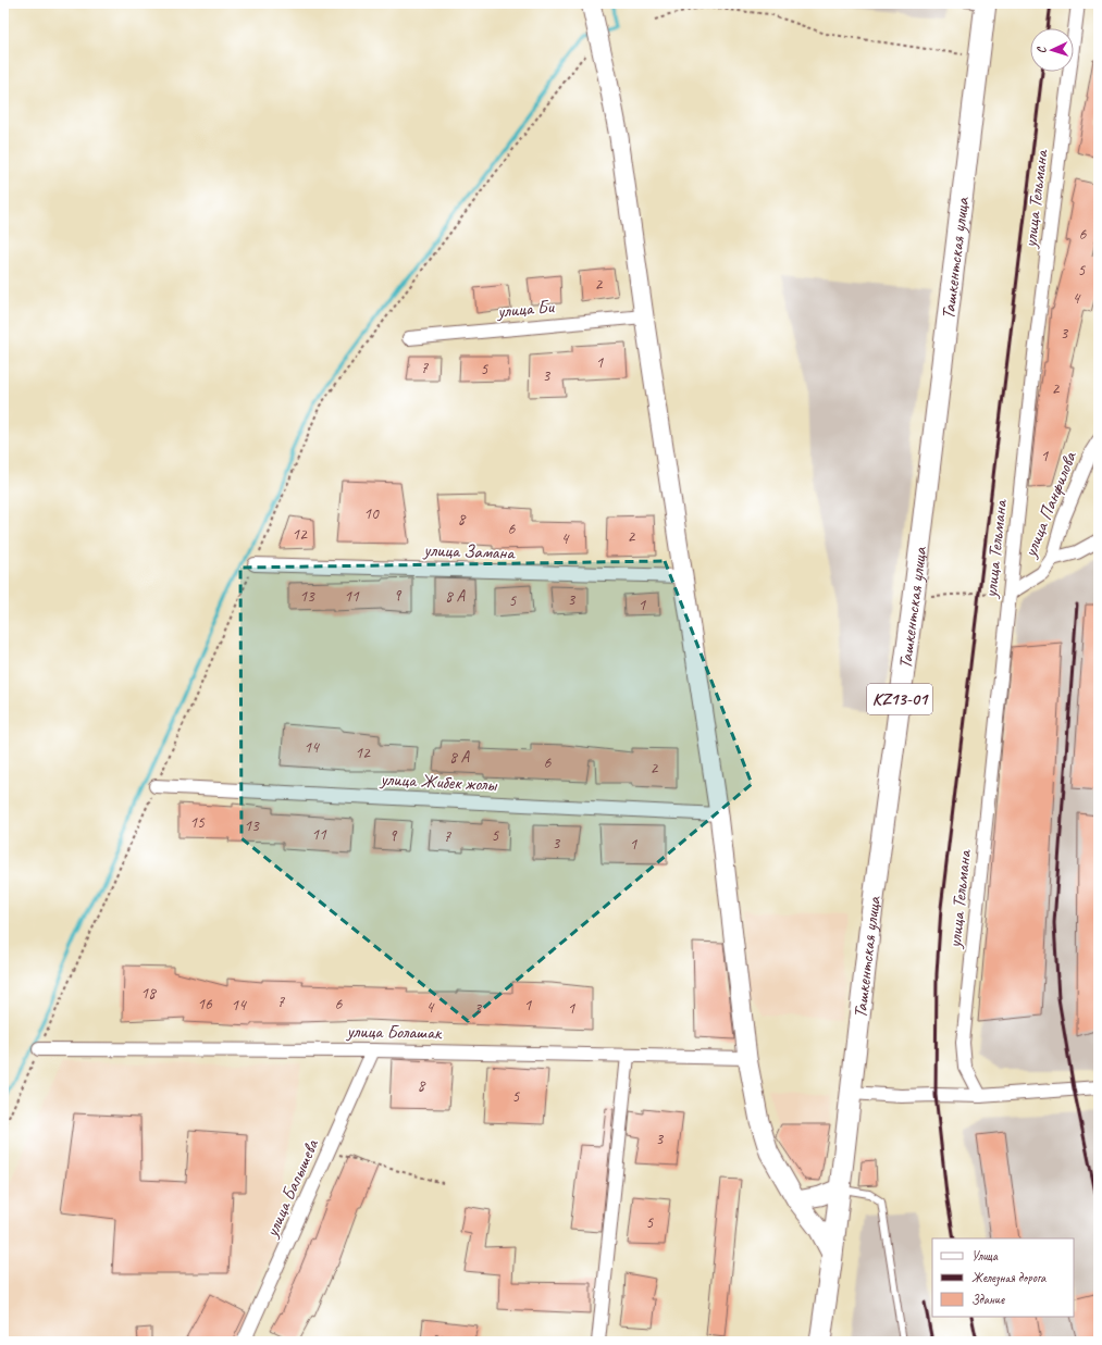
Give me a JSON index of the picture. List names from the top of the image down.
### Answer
{
  "streets": {
    "main road": ["Ташкентская улица", "KZ13-01"],
    "street": [
      "улица Тельмана",
      "улица Би",
      "улица Панфилова",
      "улица Замана",
      "улица Жибек жолы",
      "улица Болашак",
      "улица Бапышева"
    ]
  },
  "crossings": [
    ["улица Тельмана", "улица Панфилова"],
    ["улица Болашак", "улица Бапышева"]
  ],
  "house_numbers": [
    "6",
    "5",
    "2",
    "4",
    "3",
    "1",
    "7",
    "5",
    "3",
    "2",
    "1",
    "10",
    "8",
    "6",
    "12",
    "2",
    "4",
    "9",
    "13",
    "11",
    "8 А",
    "3",
    "5",
    "1",
    "14",
    "12",
    "8 А",
    "6",
    "2",
    "15",
    "13",
    "11",
    "9",
    "5",
    "7",
    "3",
    "1",
    "18",
    "7",
    "16",
    "6",
    "14",
    "1",
    "4",
    "3",
    "1",
    "8",
    "5",
    "3",
    "5"
  ],
  "legend": ["Улица", "Железная дорога", "Здание"],
  "north": "left"
}
